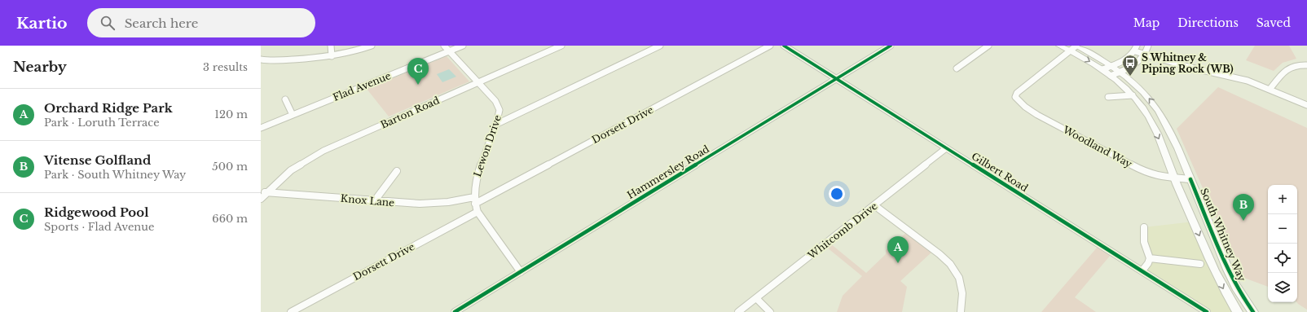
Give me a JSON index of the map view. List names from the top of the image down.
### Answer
{
  "streets": {
    "main road": ["South Whitney Way"],
    "street": [
      "Flad Avenue",
      "Barton Road",
      "Dorsett Drive",
      "Lewon Drive",
      "Woodland Way",
      "Hammersley Road",
      "Gilbert Road",
      "Knox Lane",
      "Whitcomb Drive"
    ]
  },
  "crossings": [
    ["Flad Avenue", "Lewon Drive"],
    ["Barton Road", "Lewon Drive"],
    ["Barton Road", "Knox Lane"],
    ["Dorsett Drive", "Lewon Drive"],
    ["Dorsett Drive", "Knox Lane"],
    ["Lewon Drive", "Hammersley Road"],
    ["Lewon Drive", "Knox Lane"],
    ["Woodland Way", "South Whitney Way"],
    ["Hammersley Road", "Gilbert Road"],
    ["Gilbert Road", "Whitcomb Drive"]
  ],
  "places": {
    "bus stop": ["S Whitney & Piping Rock (WB)"]
  },
  "page": {
    "header": "Kartio",
    "search": "Search here",
    "nav": ["Map", "Directions", "Saved"],
    "heading": ["Nearby", "3 results"],
    "pins": ["C", "B", "A"],
    "list": [
      {
        "mark": "A",
        "name": "Orchard Ridge Park",
        "note": "Park · Loruth Terrace",
        "value": "120 m"
      },
      {
        "mark": "B",
        "name": "Vitense Golfland",
        "note": "Park · South Whitney Way",
        "value": "500 m"
      },
      {
        "mark": "C",
        "name": "Ridgewood Pool",
        "note": "Sports · Flad Avenue",
        "value": "660 m"
      }
    ],
    "map_buttons": ["+", "−"]
  }
}
